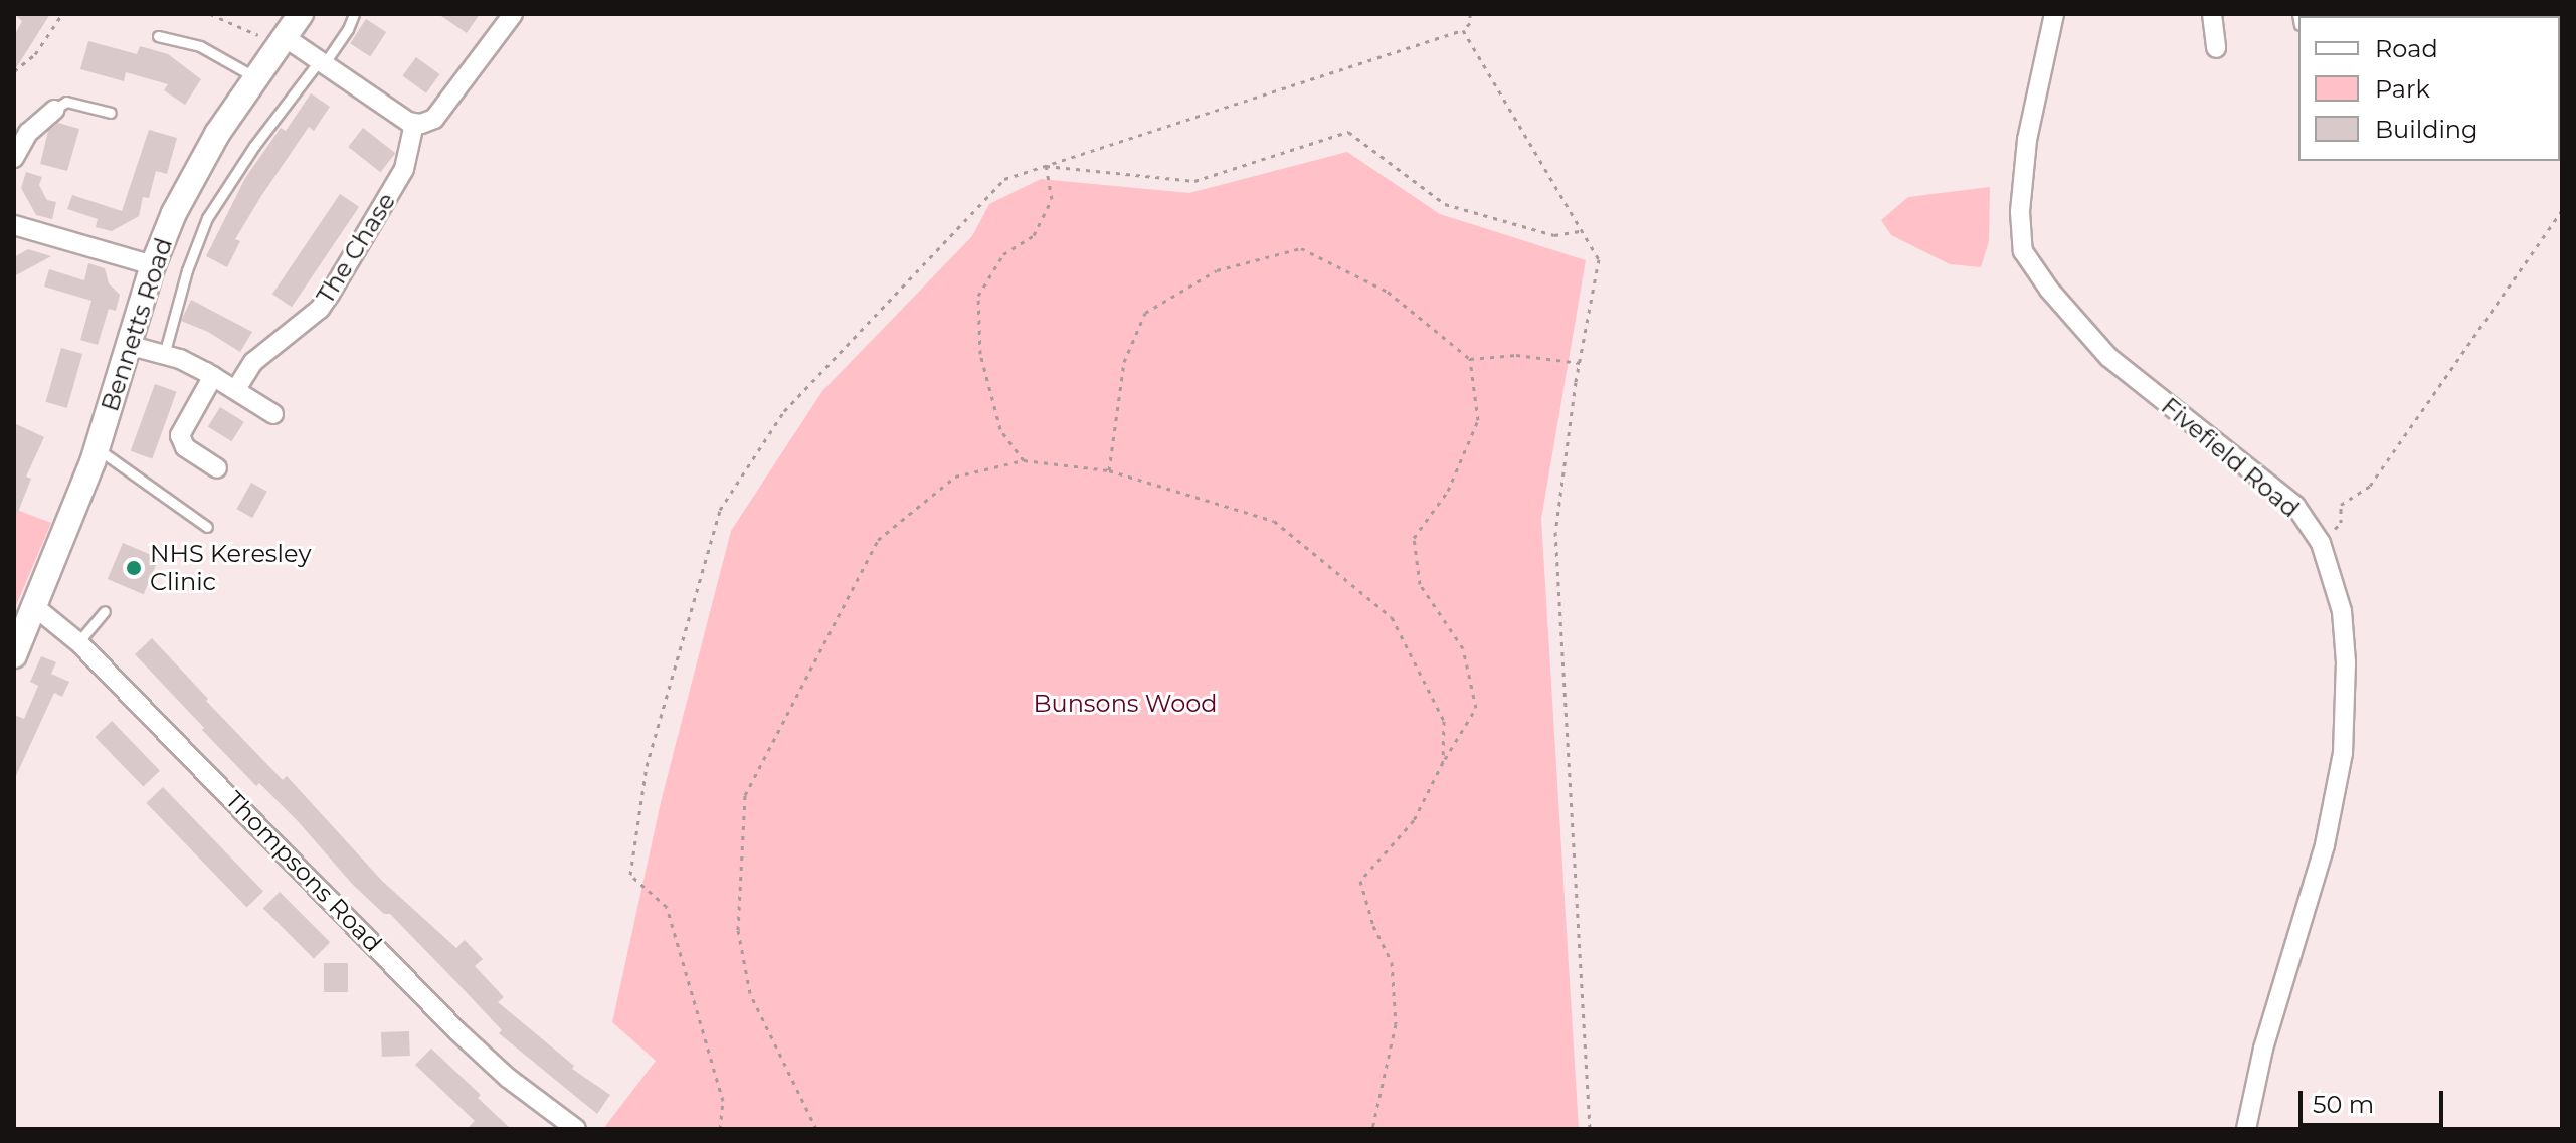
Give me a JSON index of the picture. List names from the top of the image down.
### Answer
{
  "streets": {
    "street": [
      "The Chase",
      "Bennetts Road",
      "Fivefield Road",
      "Thompsons Road"
    ]
  },
  "crossings": [
    ["Bennetts Road", "Thompsons Road"]
  ],
  "parks": ["Bunsons Wood"],
  "places": ["NHS Keresley Clinic"],
  "legend": ["Road", "Park", "Building"],
  "scale_bar": "50 m"
}
